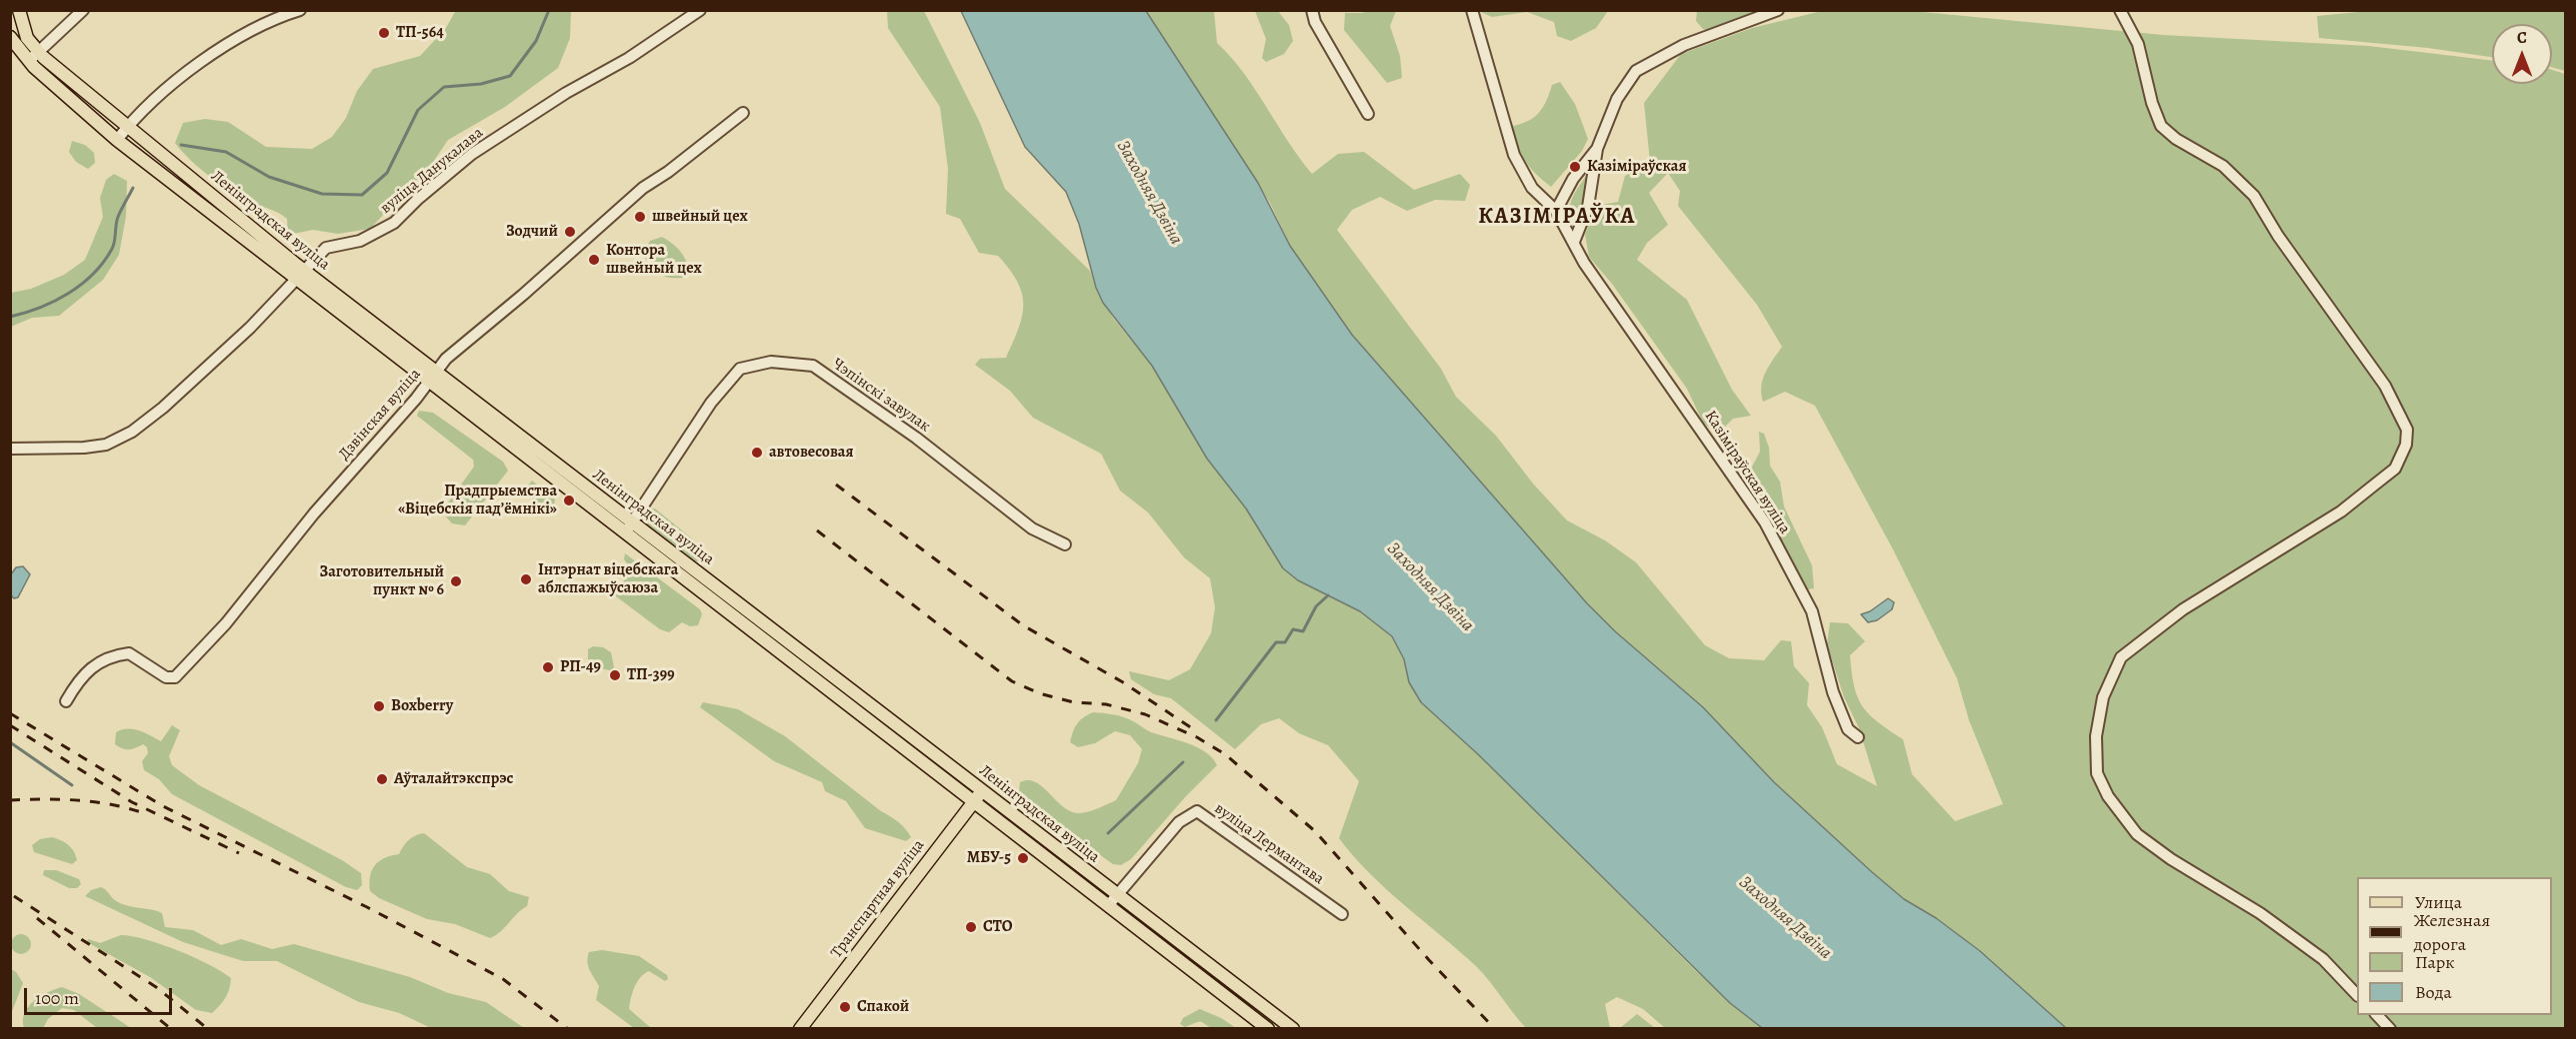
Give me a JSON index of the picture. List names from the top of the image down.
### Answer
{
  "streets": {
    "main road": ["Ленінградская вуліца", "Транспартная вуліца"],
    "street": [
      "вуліца Данукалава",
      "Чэпінскі завулак",
      "Дзвінская вуліца",
      "Казіміраўская вуліца",
      "вуліца Лермантава"
    ]
  },
  "crossings": [
    ["вуліца Данукалава", "Ленінградская вуліца"],
    ["Ленінградская вуліца", "Чэпінскі завулак"],
    ["Ленінградская вуліца", "Дзвінская вуліца"],
    ["Ленінградская вуліца", "вуліца Лермантава"],
    ["Ленінградская вуліца", "Транспартная вуліца"]
  ],
  "districts": ["КАЗІМІРАЎКА"],
  "water": ["Заходняя Дзвіна"],
  "places": [
    "ТП-564",
    "Казіміраўская",
    "швейный цех",
    "Зодчий",
    "Контора швейный цех",
    "автовесовая",
    "Прадпрыемства «Віцебскія падʼёмнікі»",
    "Інтэрнат віцебскага аблспажыўсаюза",
    "Заготовительный пункт № 6",
    "РП-49",
    "ТП-399",
    "Boxberry",
    "Аўталайтэкспрэс",
    "МБУ-5",
    "СТО",
    "Спакой"
  ],
  "legend": [
    "Улица",
    "Железная дорога",
    "Парк",
    "Вода"
  ],
  "scale_bar": "100 m",
  "north": "top"
}
